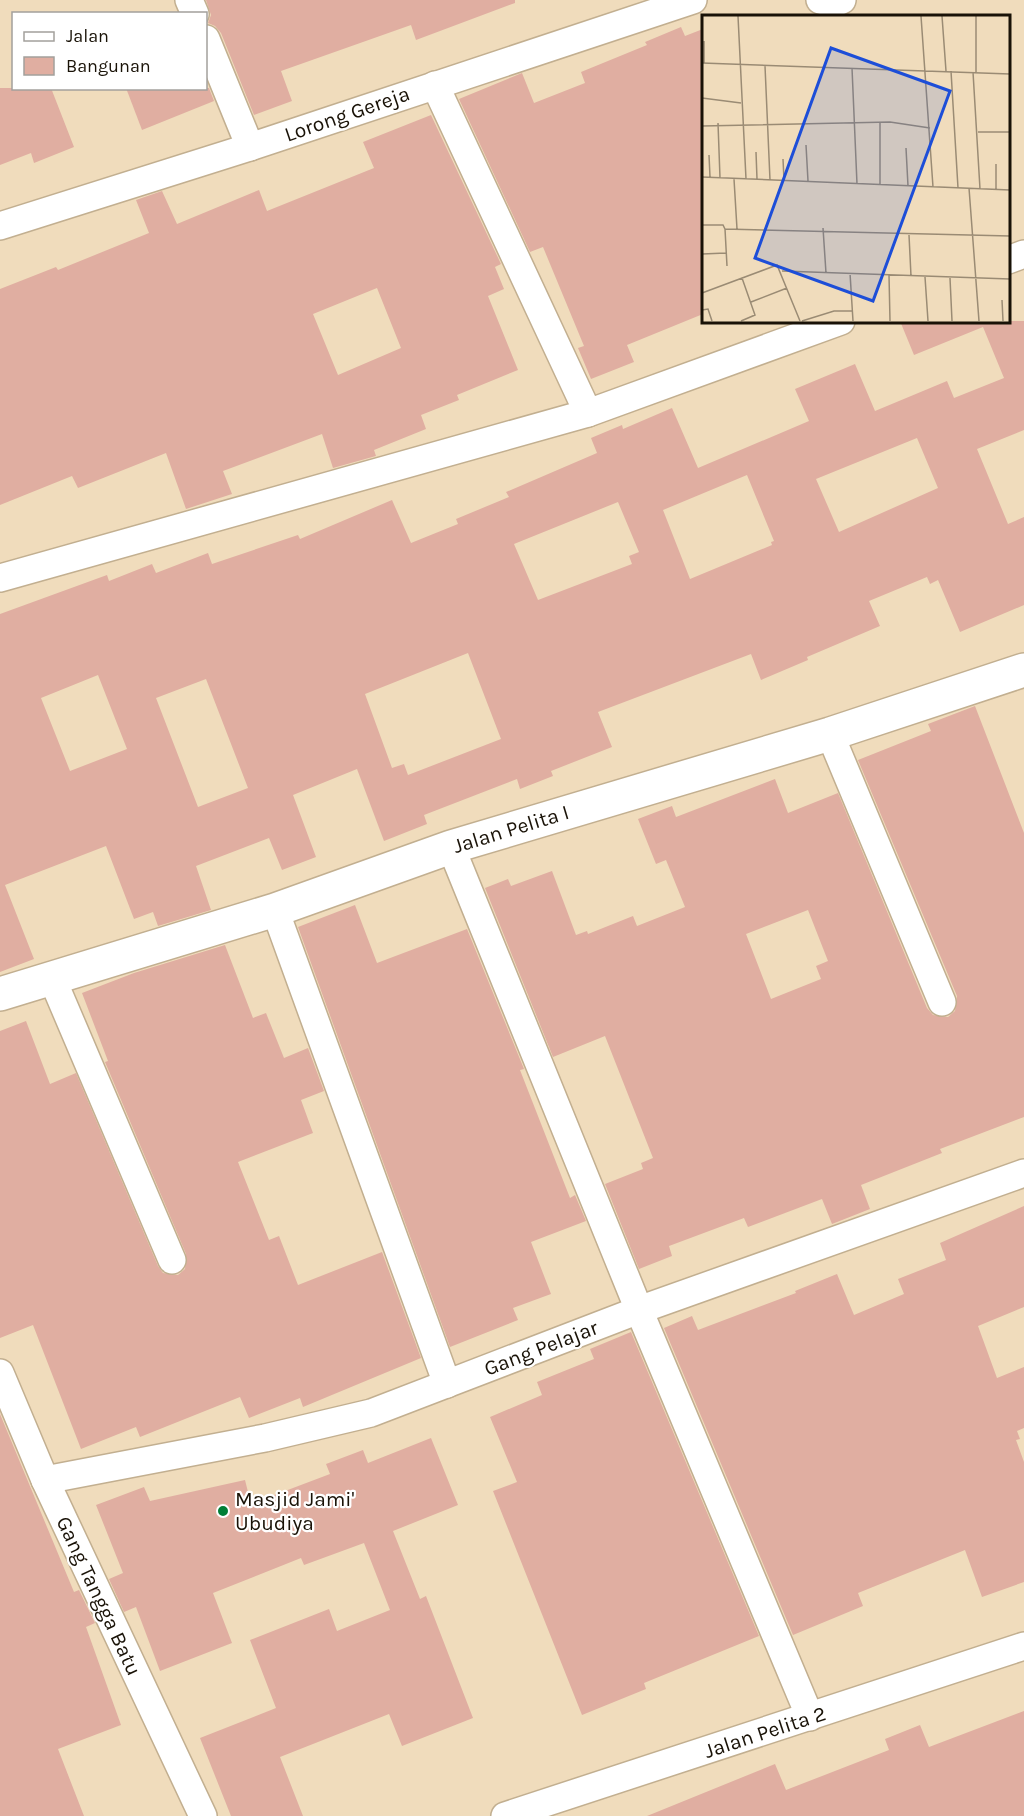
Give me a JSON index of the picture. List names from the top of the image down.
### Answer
{
  "streets": {
    "street": [
      "Lorong Gereja",
      "Jalan Pelita I",
      "Gang Pelajar",
      "Gang Tangga Batu",
      "Jalan Pelita 2"
    ]
  },
  "crossings": [
    ["Gang Pelajar", "Gang Tangga Batu"]
  ],
  "places": ["Masjid Jami' Ubudiya"],
  "legend": ["Jalan", "Bangunan"]
}
